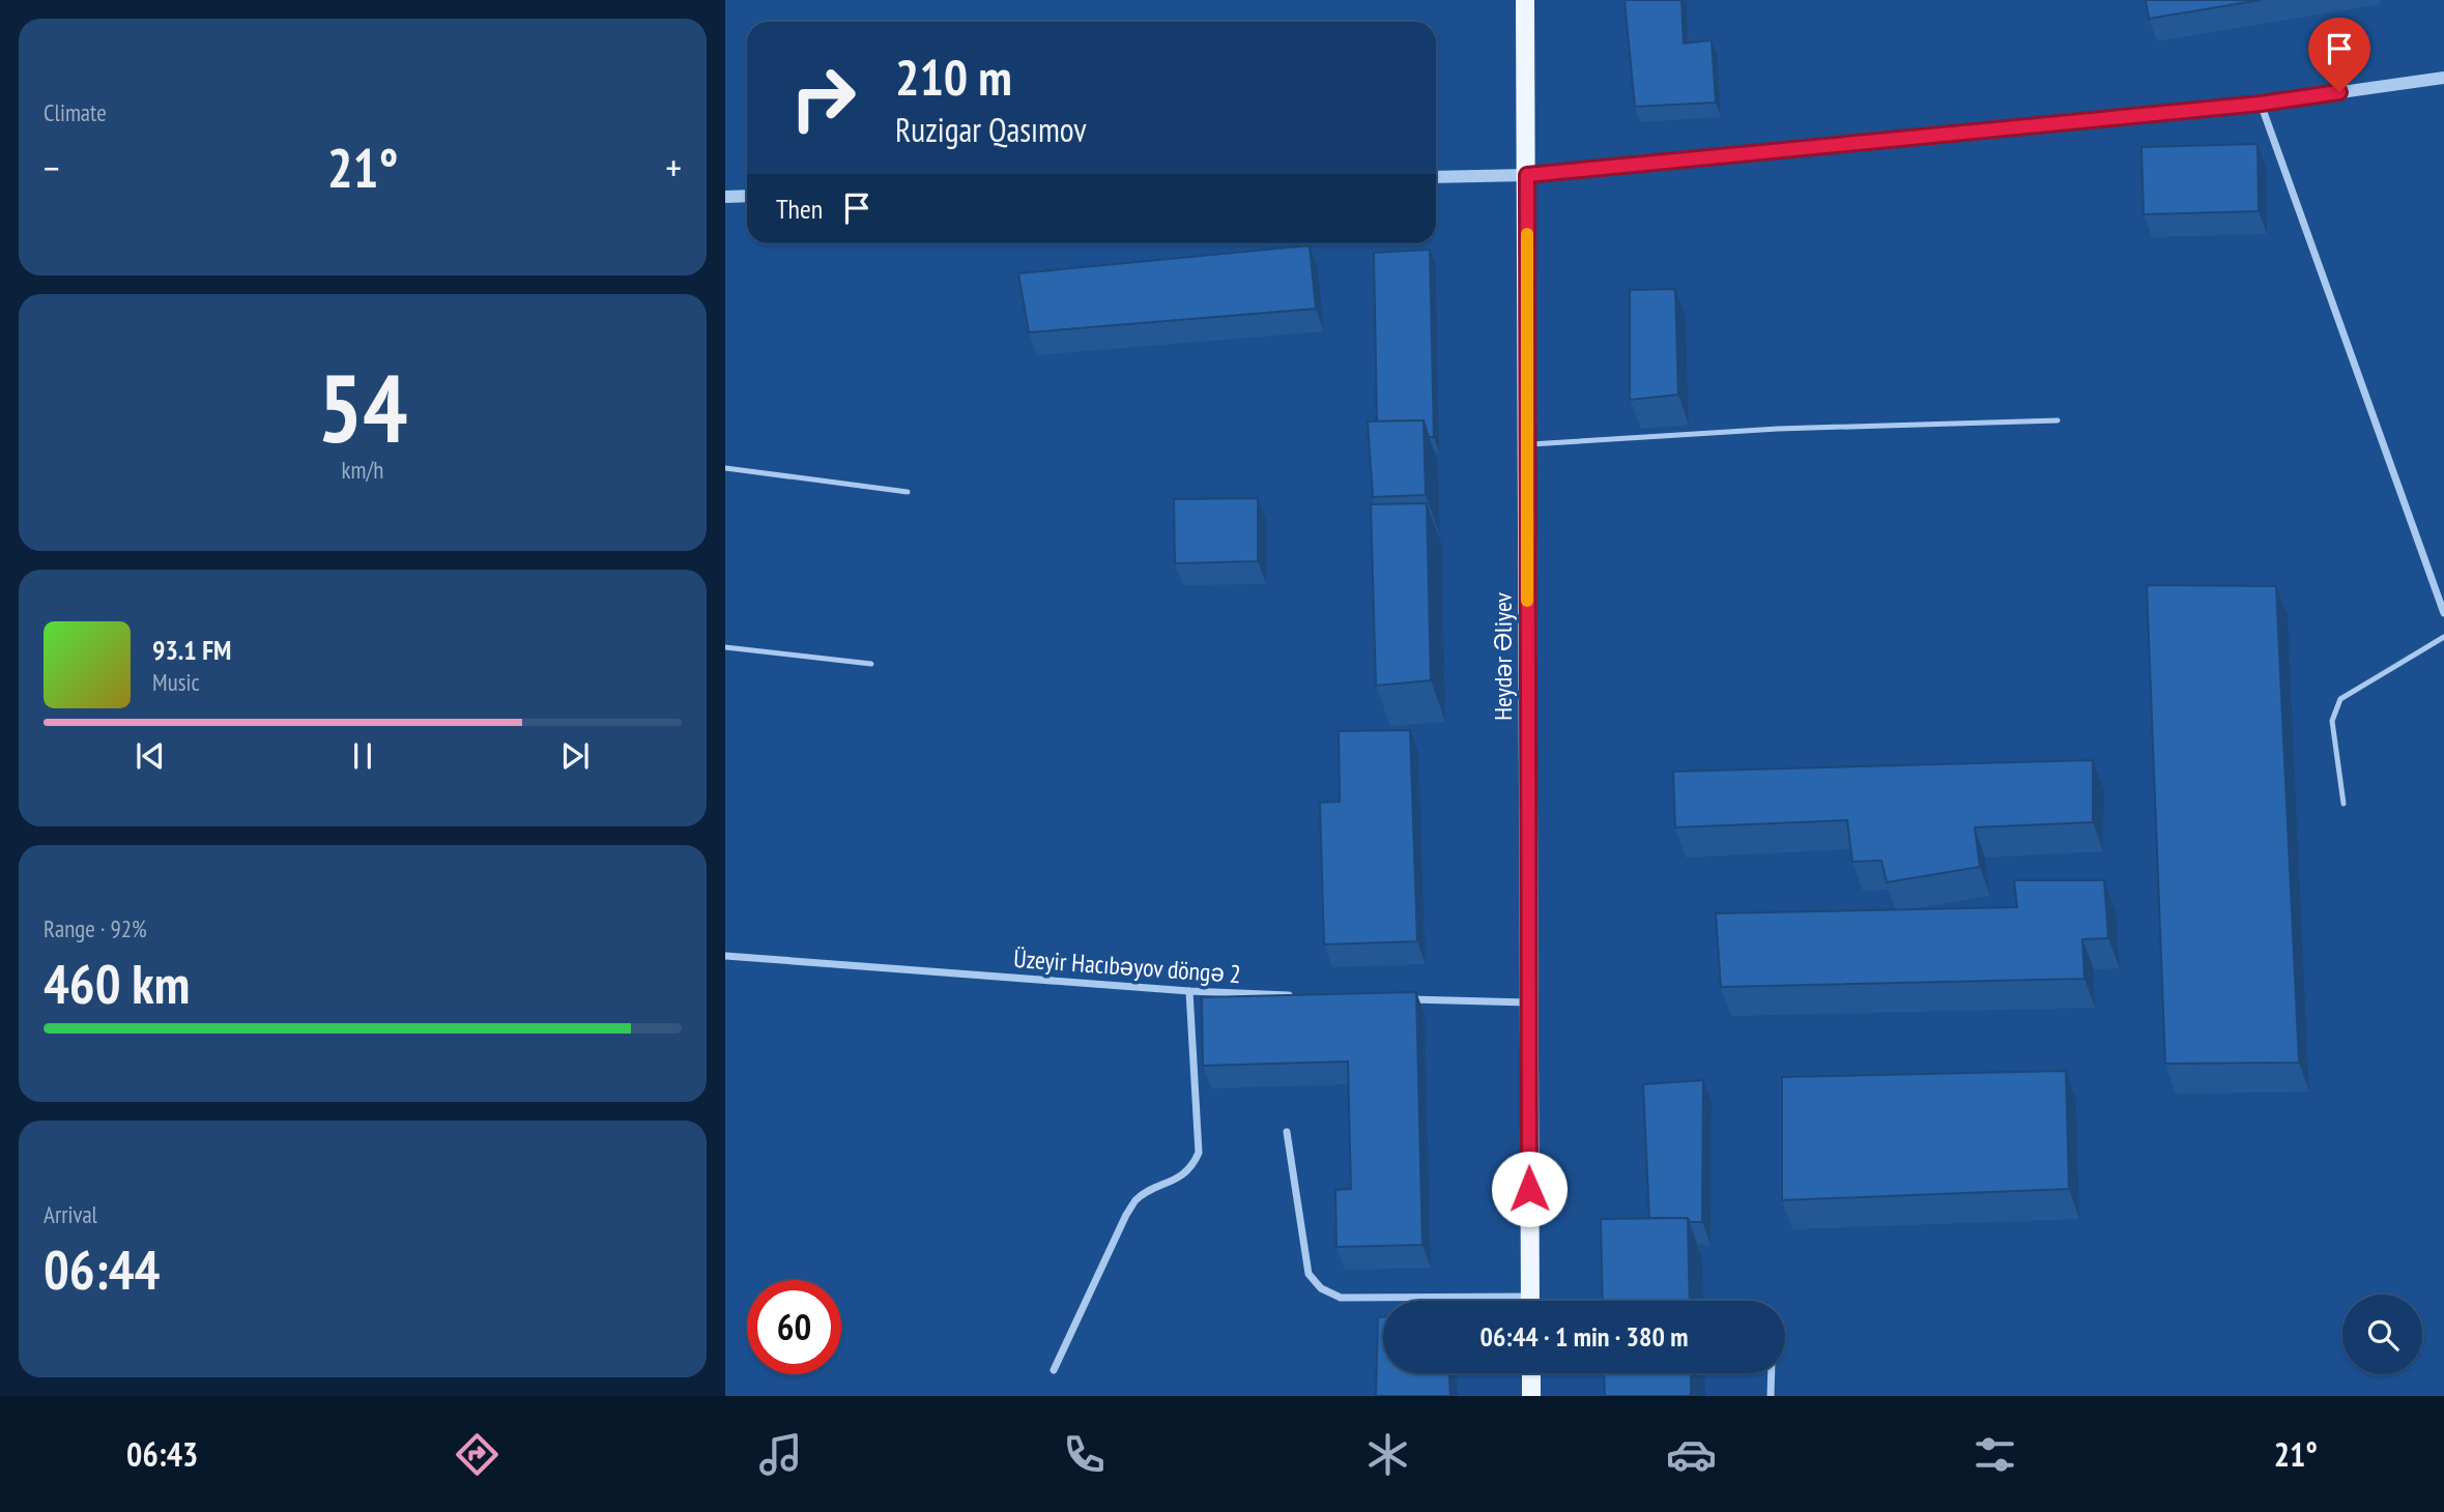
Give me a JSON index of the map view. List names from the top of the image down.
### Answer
{
  "streets": {
    "main road": ["Heydər Əliyev"],
    "street": ["Üzeyir Hacıbəyov döngə 2"]
  },
  "page": {
    "tile": [
      "Climate",
      ["54", "km/h"],
      ["Range · 92%", "460 km"],
      ["Arrival", "06:44"]
    ],
    "turn": ["210 m", "Ruzigar Qasımov"],
    "heat": ["−", "21°", "+"],
    "then": "Then",
    "song": ["93.1 FM", "Music"],
    "limit": "60",
    "trip": "06:44 · 1 min · 380 m",
    "tabs": ["06:43", "21°"]
  }
}
